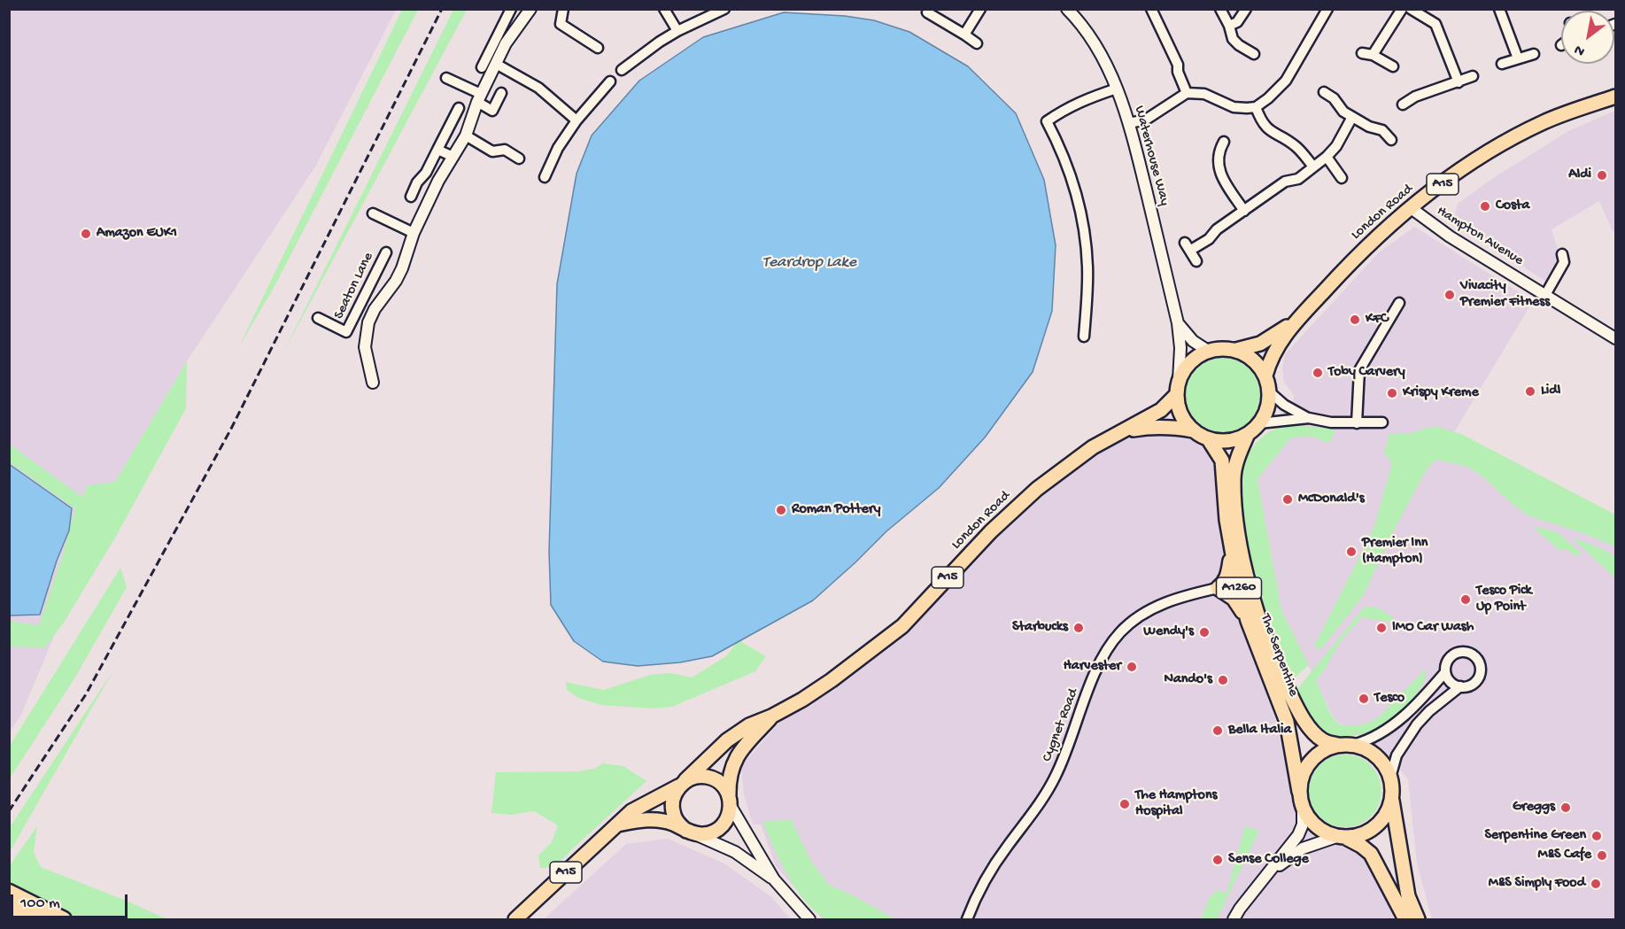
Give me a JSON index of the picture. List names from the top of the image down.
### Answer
{
  "streets": {
    "main road": [
      "A15",
      "London Road",
      "A1260",
      "The Serpentine"
    ],
    "street": [
      "Waterhouse Way",
      "Hampton Avenue",
      "Seaton Lane",
      "Cygnet Road"
    ]
  },
  "crossings": [
    ["Waterhouse Way", "London Road"],
    ["Waterhouse Way", "The Serpentine"],
    ["A15", "London Road"],
    ["London Road", "Hampton Avenue"],
    ["London Road", "The Serpentine"]
  ],
  "water": ["Teardrop Lake"],
  "places": [
    "Aldi",
    "Costa",
    "Amazon EUK1",
    "Vivacity Premier Fitness",
    "KFC",
    "Toby Carvery",
    "Lidl",
    "Krispy Kreme",
    "McDonald's",
    "Roman Pottery",
    "Premier Inn (Hampton)",
    "Tesco Pick Up Point",
    "Starbucks",
    "IMO Car Wash",
    "Wendy's",
    "Harvester",
    "Nando's",
    "Tesco",
    "Bella Italia",
    "The Hamptons Hospital",
    "Greggs",
    "Serpentine Green",
    "M&S Cafe",
    "Sense College",
    "M&S Simply Food"
  ],
  "scale_bar": "100 m",
  "north": "bottom left"
}
